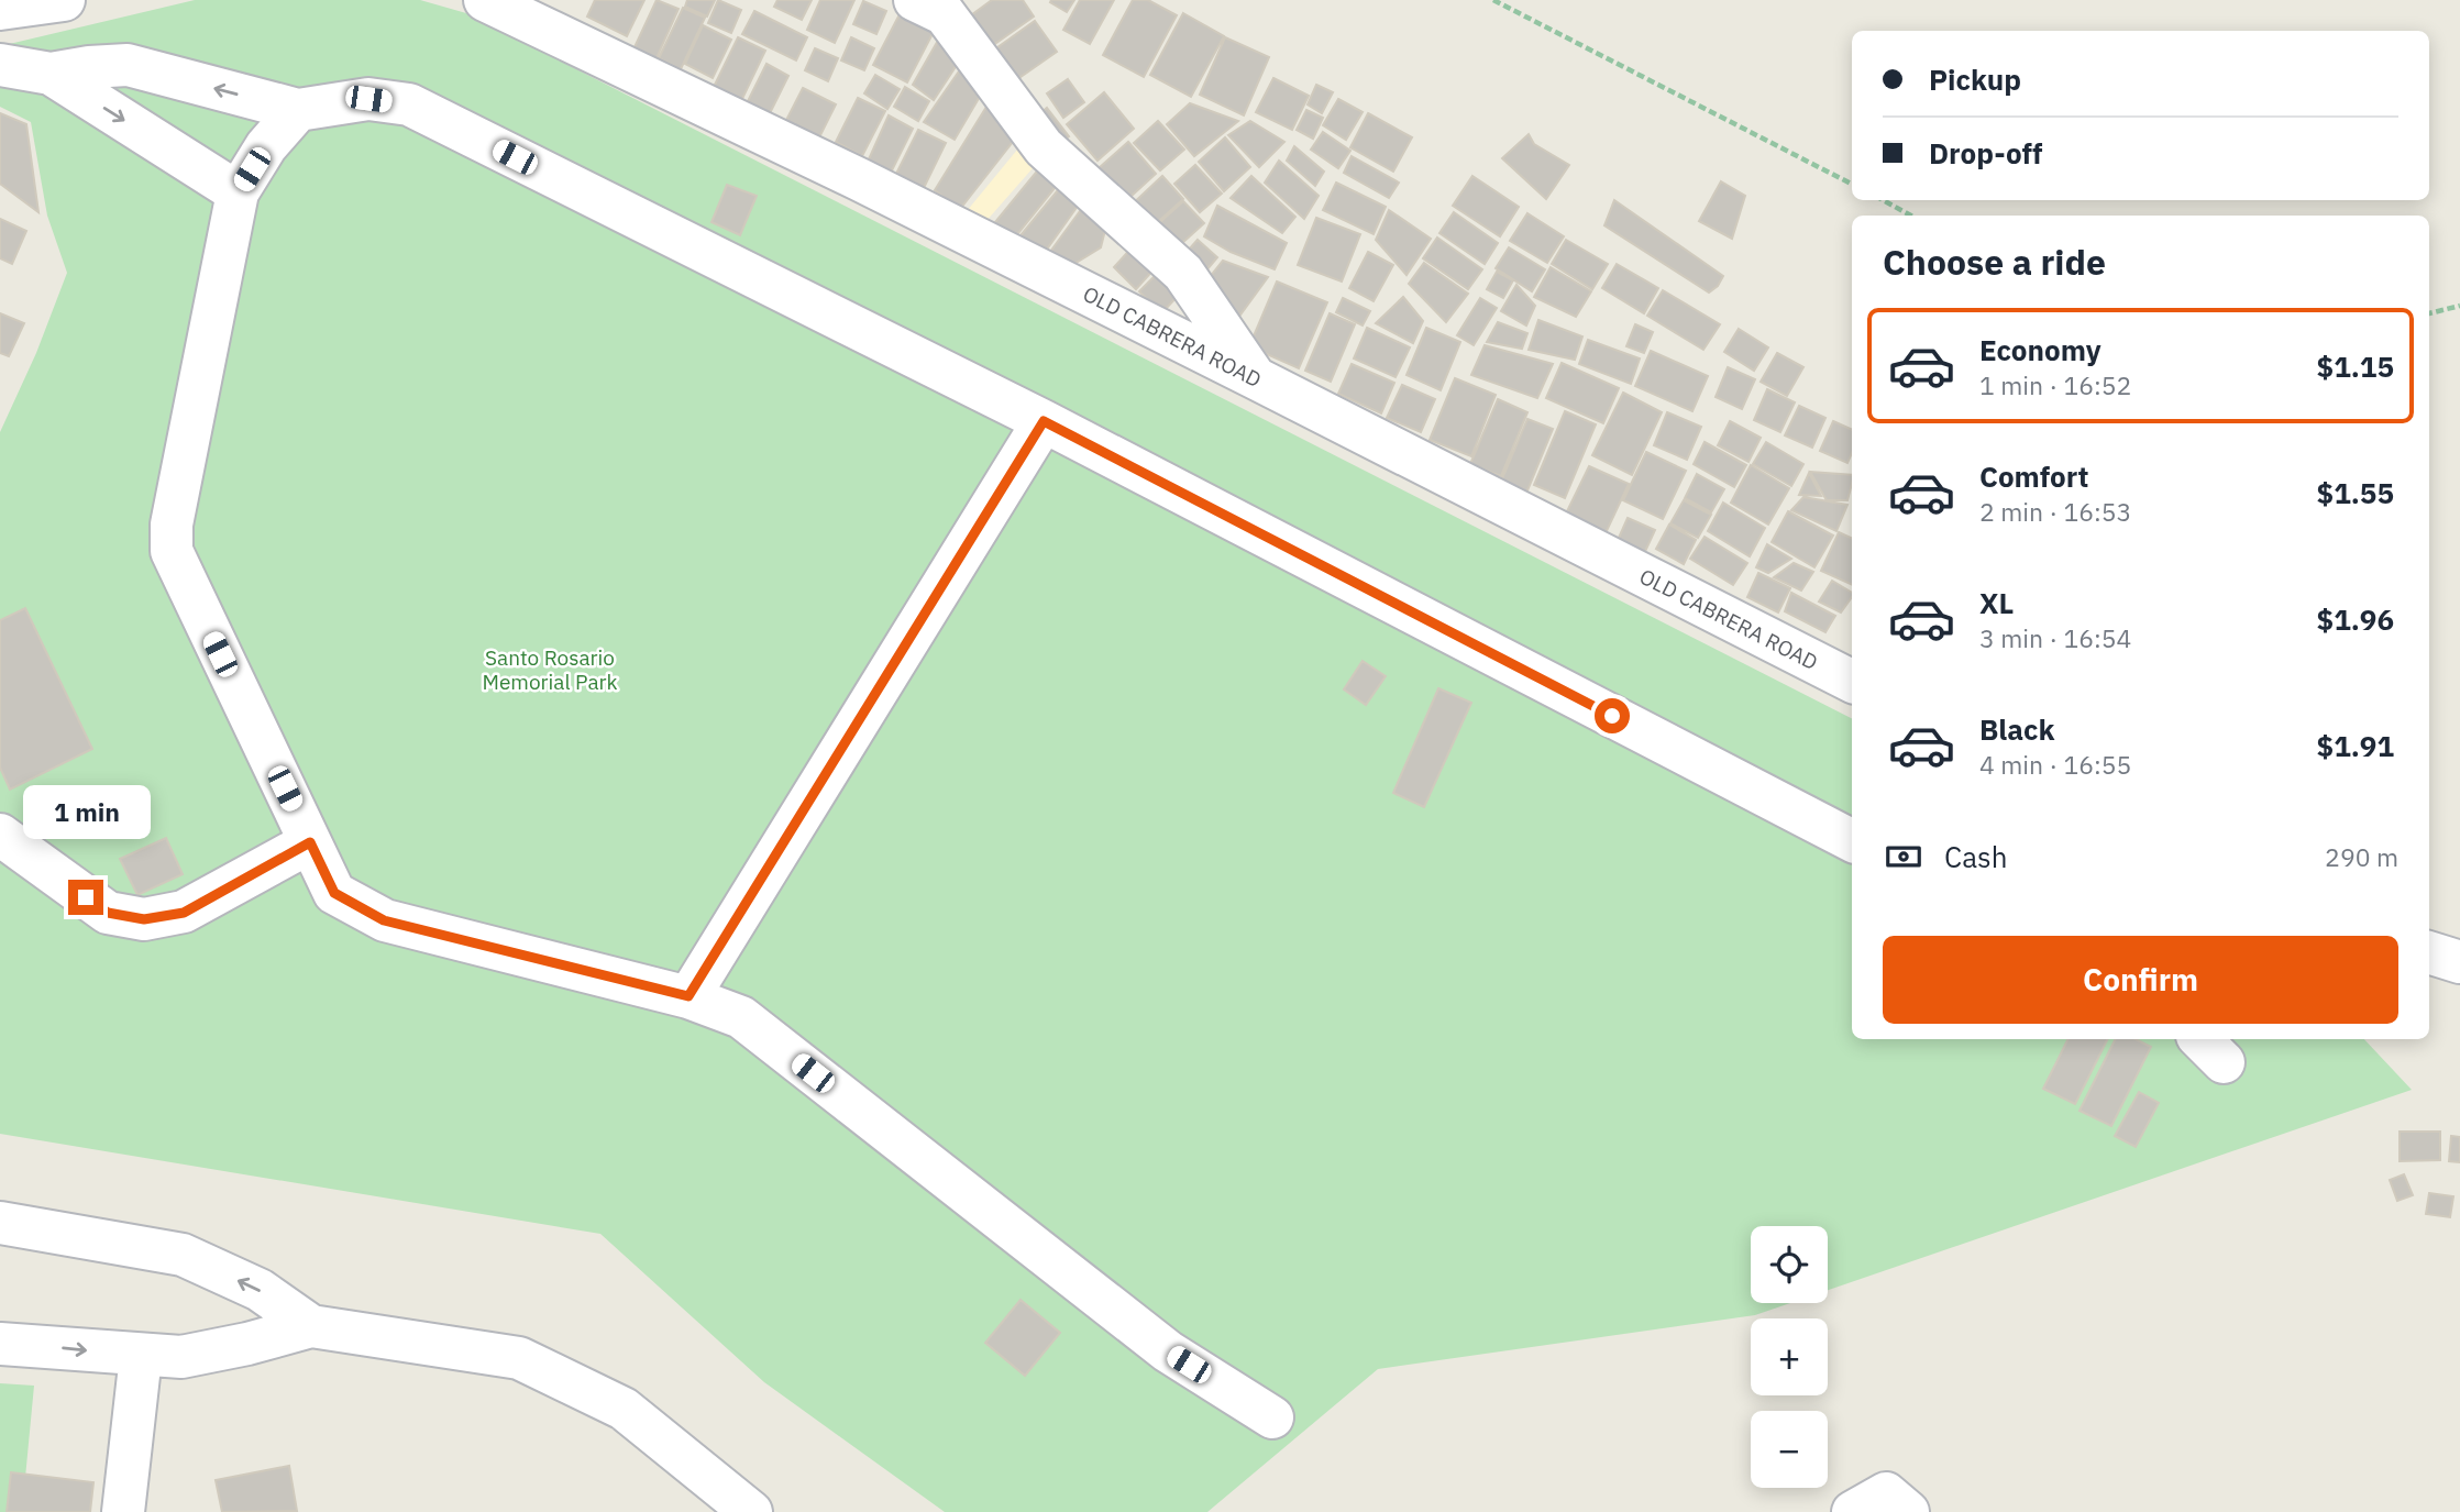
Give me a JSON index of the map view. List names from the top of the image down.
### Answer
{
  "streets": {
    "street": ["OLD CABRERA ROAD"]
  },
  "parks": ["Santo Rosario Memorial Park"],
  "page": {
    "banner": ["Pickup", "Drop-off"],
    "heading": "Choose a ride",
    "list": [
      {
        "name": "Economy",
        "note": "1 min · 16:52",
        "value": "$1.15"
      },
      {
        "name": "Comfort",
        "note": "2 min · 16:53",
        "value": "$1.55"
      },
      {
        "name": "XL",
        "note": "3 min · 16:54",
        "value": "$1.96"
      },
      {
        "name": "Black",
        "note": "4 min · 16:55",
        "value": "$1.91"
      }
    ],
    "bubble": "1 min",
    "pay": ["Cash", "290 m"],
    "buttons": "Confirm",
    "map_buttons": ["+", "−"]
  }
}
